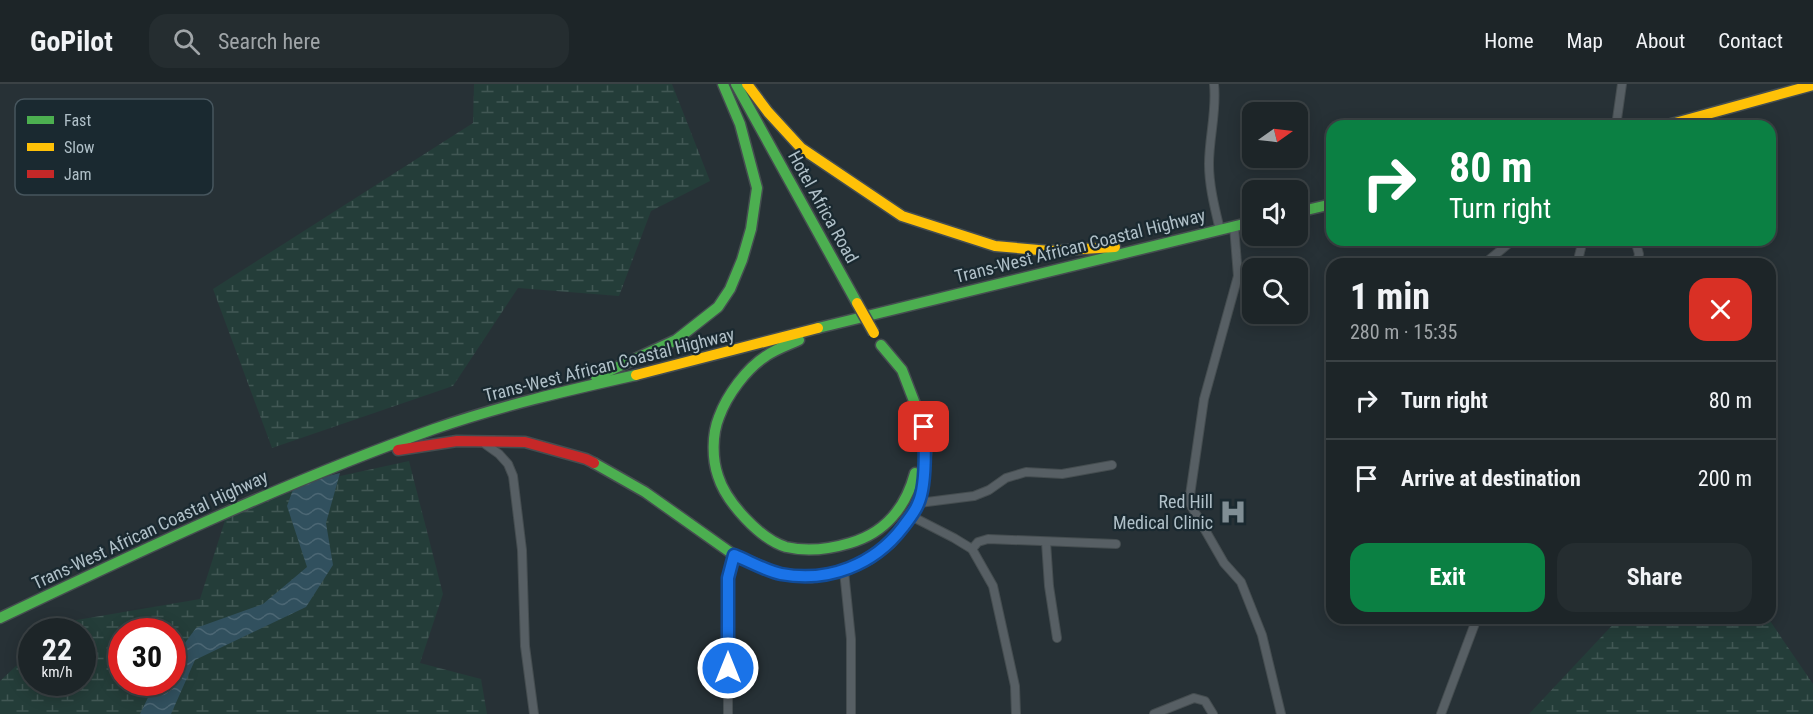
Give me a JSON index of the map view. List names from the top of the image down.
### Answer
{
  "streets": {
    "main road": ["Hotel Africa Road", "Trans-West African Coastal Highway"]
  },
  "places": {
    "hospital": ["Red Hill Medical Clinic"]
  },
  "legend": ["Fast", "Slow", "Jam"],
  "north": "right",
  "page": {
    "header": "GoPilot",
    "search": "Search here",
    "nav": [
      "Home",
      "Map",
      "About",
      "Contact"
    ],
    "turn": ["80 m", "Turn right"],
    "heading": ["1 min", "280 m · 15:35"],
    "list": [
      {
        "name": "Turn right",
        "value": "80 m"
      },
      {
        "name": "Arrive at destination",
        "value": "200 m"
      }
    ],
    "buttons": ["Exit", "Share"],
    "speed": "22 km/h",
    "limit": "30"
  }
}
